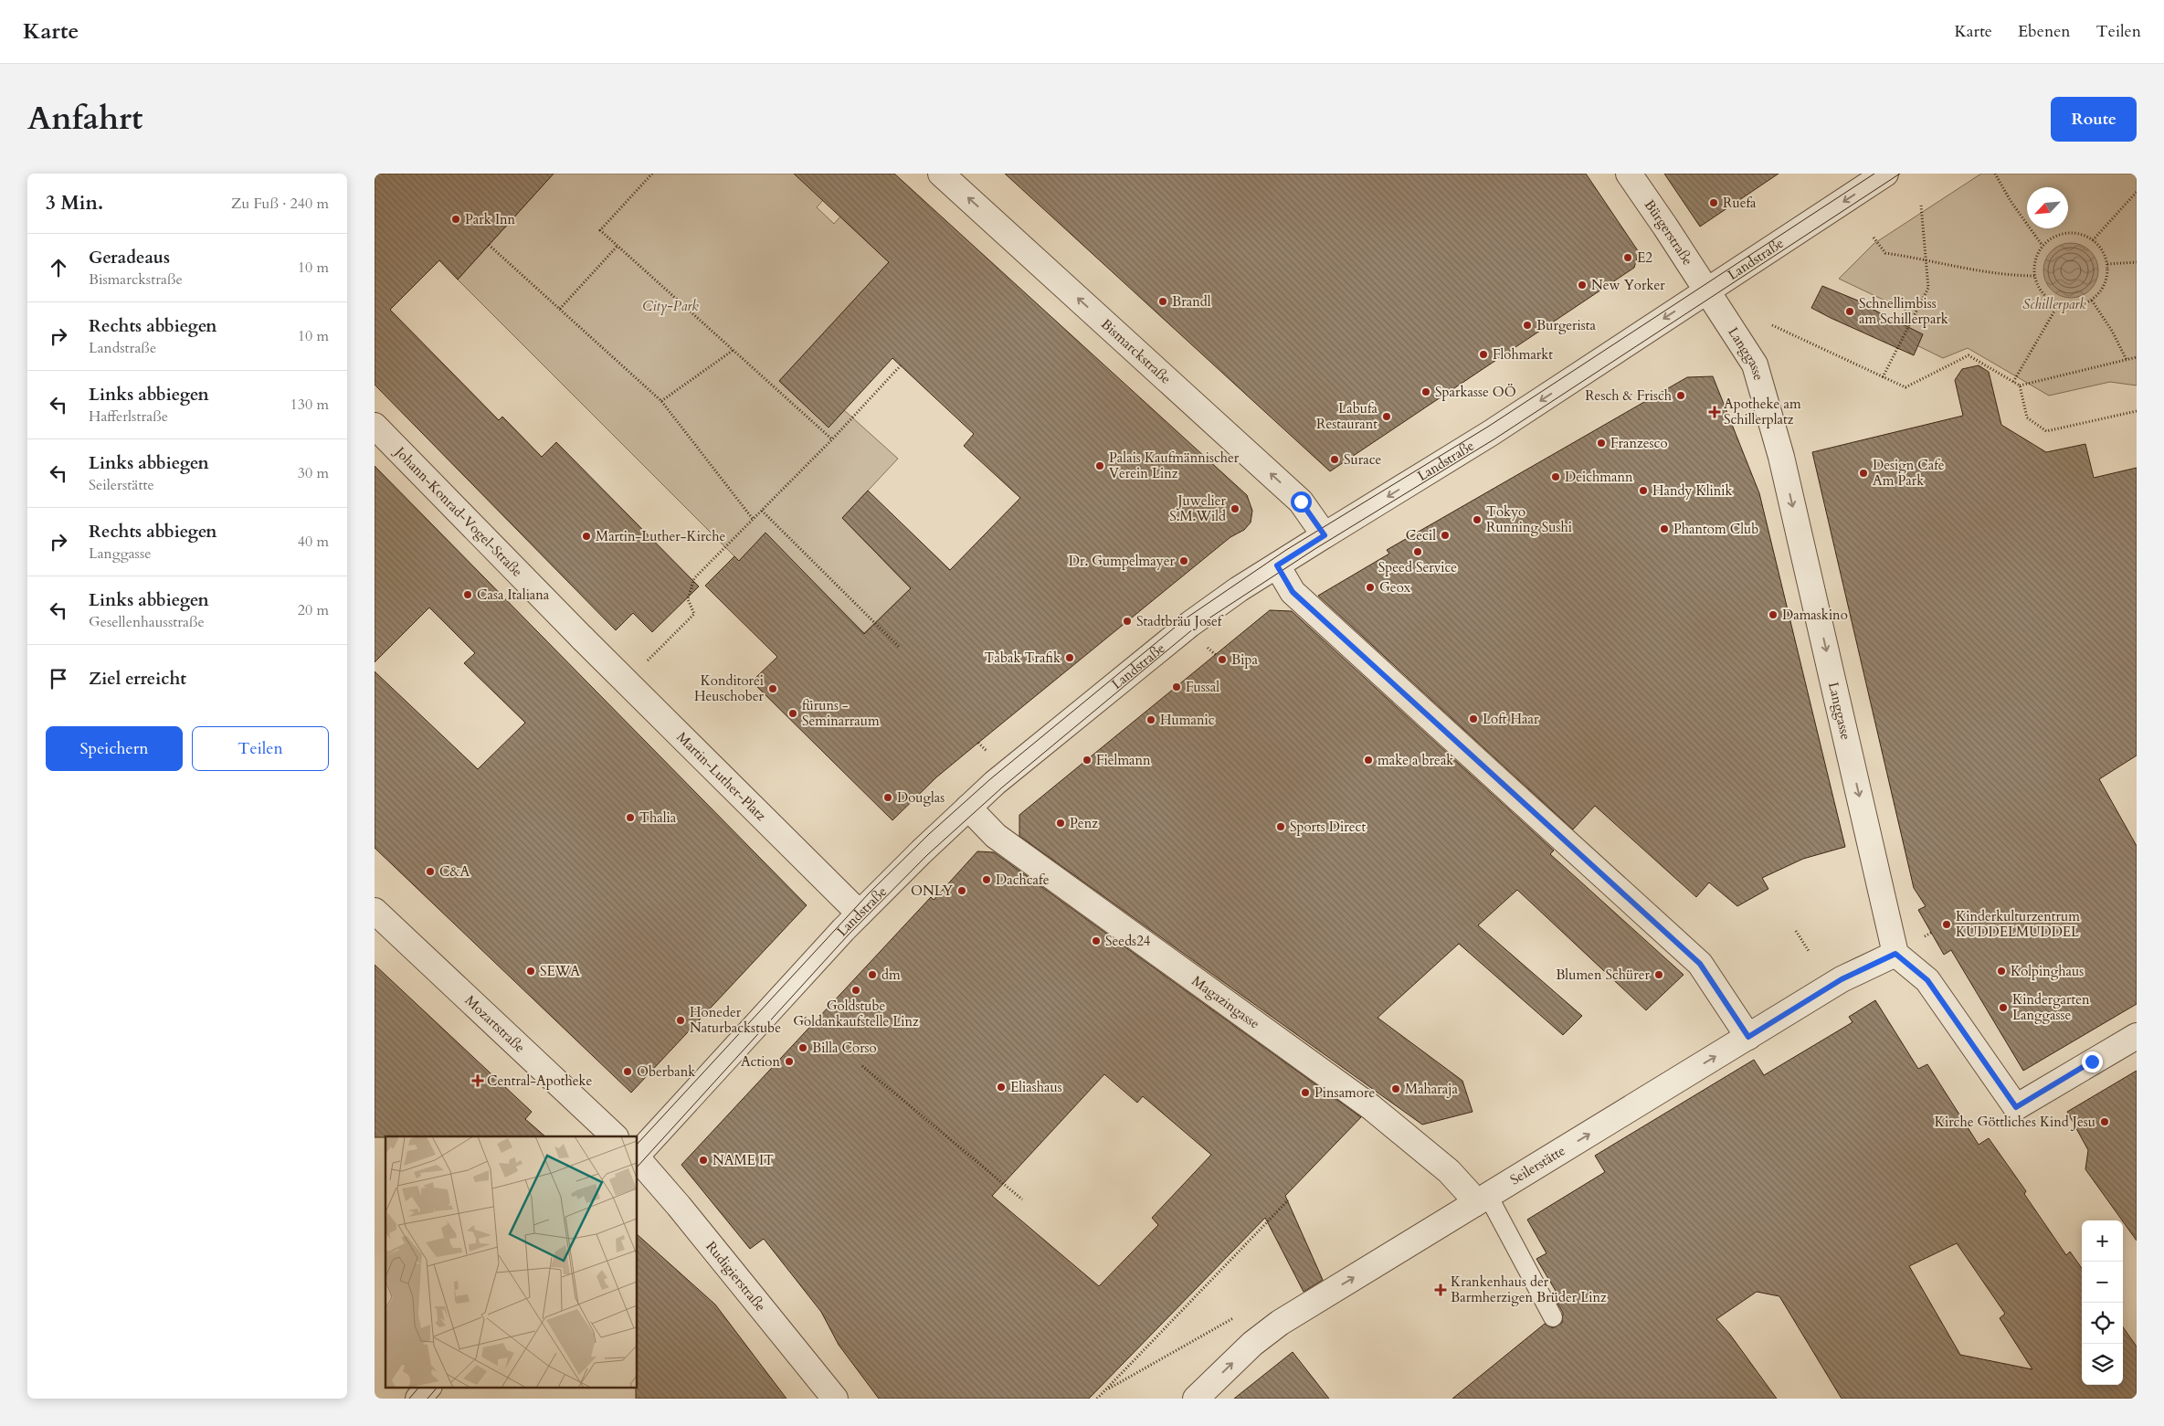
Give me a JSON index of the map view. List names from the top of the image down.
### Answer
{
  "streets": {
    "street": [
      "Bürgerstraße",
      "Landstraße",
      "Bismarckstraße",
      "Langgasse",
      "Johann-Konrad-Vogel-Straße",
      "Martin-Luther-Platz",
      "Magazingasse",
      "Mozartstraße",
      "Seilerstätte",
      "Rudigierstraße"
    ]
  },
  "crossings": [
    ["Bürgerstraße", "Landstraße"],
    ["Bürgerstraße", "Langgasse"],
    ["Landstraße", "Bismarckstraße"],
    ["Landstraße", "Langgasse"],
    ["Landstraße", "Martin-Luther-Platz"],
    ["Landstraße", "Magazingasse"],
    ["Langgasse", "Seilerstätte"],
    ["Johann-Konrad-Vogel-Straße", "Martin-Luther-Platz"],
    ["Magazingasse", "Seilerstätte"]
  ],
  "one_way": [
    "Landstraße",
    "Bismarckstraße",
    "Langgasse",
    "Seilerstätte"
  ],
  "parks": ["Schillerpark", "City-Park"],
  "places": {
    "other": [
      "Ruefa",
      "Park Inn",
      "E2",
      "New Yorker",
      "Brandl",
      "Schnellimbiss am Schillerpark",
      "Burgerista",
      "Flohmarkt",
      "Sparkasse OÖ",
      "Resch & Frisch",
      "Labufa Restaurant",
      "Franzesco",
      "Surace",
      "Palais Kaufmännischer Verein Linz",
      "Design Cafe Am Park",
      "Deichmann",
      "Handy Klinik",
      "Juwelier S.M.Wild",
      "Tokyo Running Sushi",
      "Phantom Club",
      "Cecil",
      "Martin-Luther-Kirche",
      "Speed Service",
      "Dr. Gumpelmayer",
      "Geox",
      "Casa Italiana",
      "Damaskino",
      "Stadtbräu Josef",
      "Tabak Trafik",
      "Bipa",
      "Fussal",
      "Konditorei Heuschober",
      "füruns - Seminarraum",
      "Loft Haar",
      "Humanic",
      "Fielmann",
      "make a break",
      "Douglas",
      "Thalia",
      "Penz",
      "Sports Direct",
      "C&A",
      "Dachcafe",
      "ONLY",
      "Kinderkulturzentrum KUDDELMUDDEL",
      "Seeds24",
      "SEWA",
      "Kolpinghaus",
      "dm",
      "Blumen Schürer",
      "Goldstube Goldankaufstelle Linz",
      "Kindergarten Langgasse",
      "Honeder Naturbackstube",
      "Billa Corso",
      "Action",
      "Oberbank",
      "Eliashaus",
      "Maharaja",
      "Pinsamore",
      "Kirche Göttliches Kind Jesu",
      "NAME IT"
    ],
    "health": ["Apotheke am Schillerplatz", "Central-Apotheke", "Krankenhaus der Barmherzigen Brüder Linz"]
  },
  "north": "bottom left",
  "page": {
    "header": "Karte",
    "nav": ["Karte", "Ebenen", "Teilen"],
    "title": "Anfahrt",
    "buttons": [
      "Route",
      ["Speichern", "Teilen"]
    ],
    "heading": ["3 Min.", "Zu Fuß · 240 m"],
    "list": [
      ["Geradeaus", "Bismarckstraße", "10 m"],
      ["Rechts abbiegen", "Landstraße", "10 m"],
      ["Links abbiegen", "Hafferlstraße", "130 m"],
      ["Links abbiegen", "Seilerstätte", "30 m"],
      ["Rechts abbiegen", "Langgasse", "40 m"],
      ["Links abbiegen", "Gesellenhausstraße", "20 m"],
      "Ziel erreicht"
    ],
    "map_buttons": ["+", "−"]
  }
}
